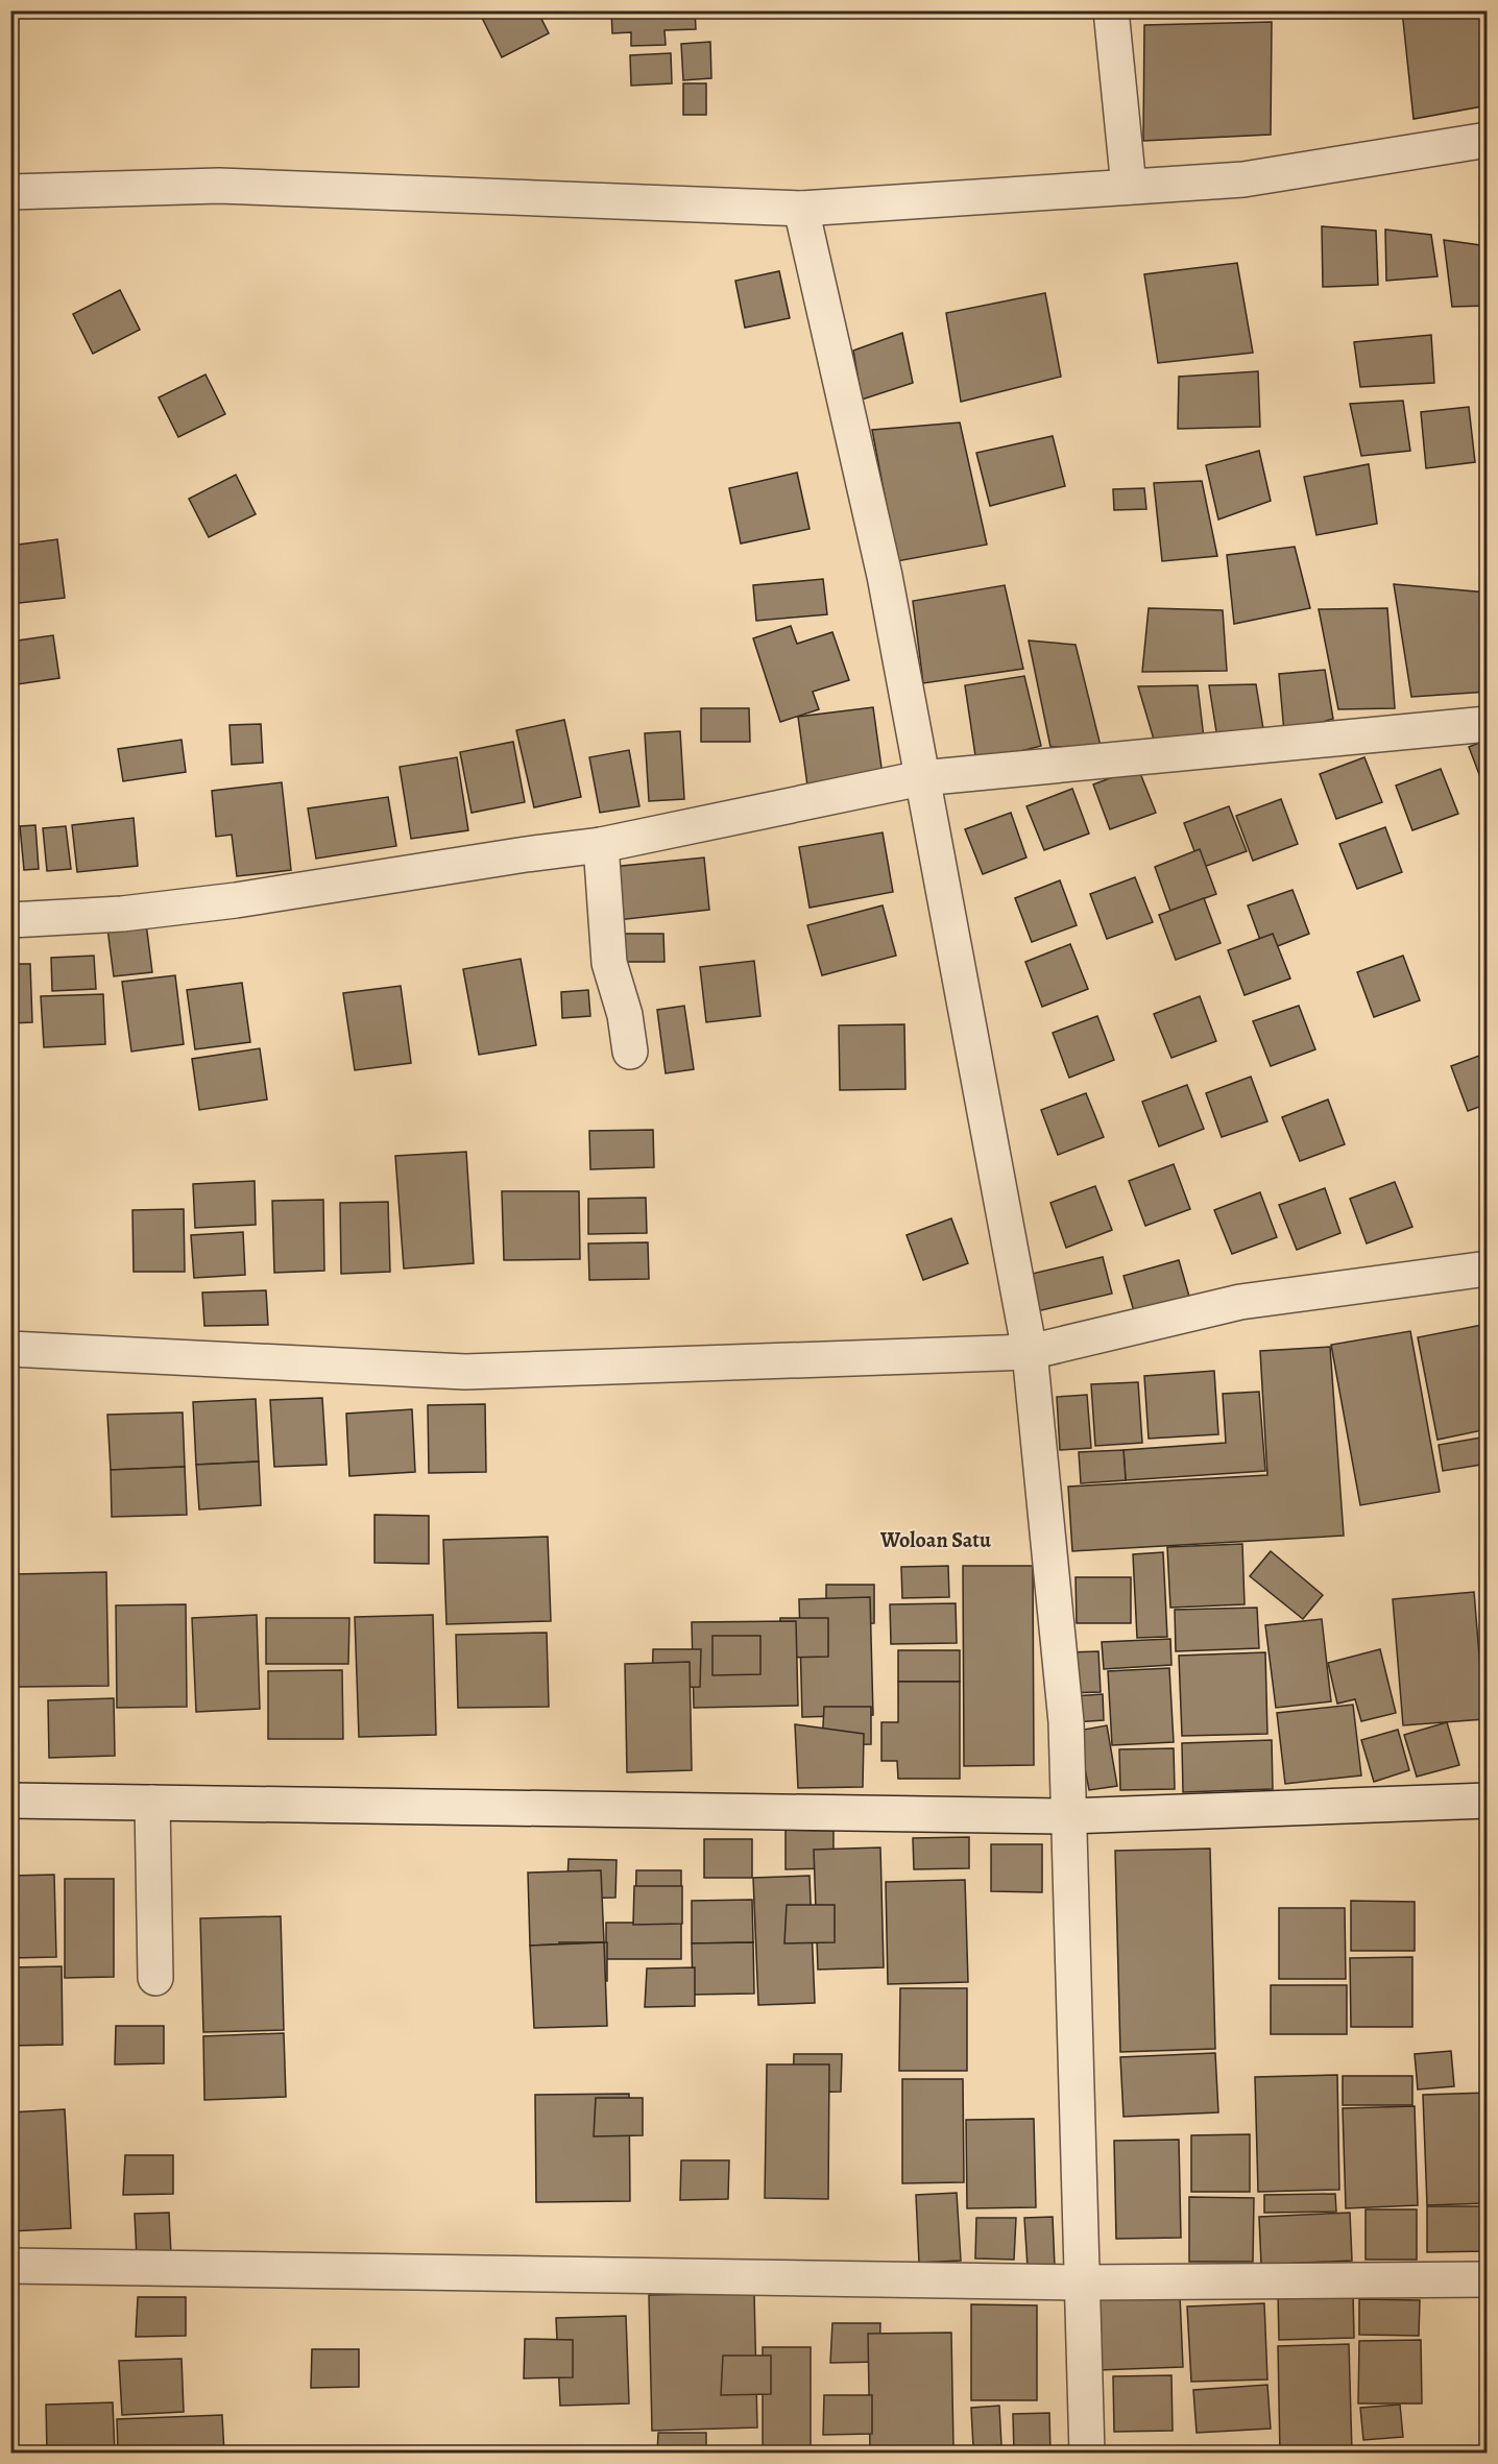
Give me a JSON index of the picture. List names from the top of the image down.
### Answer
{
  "districts": ["Woloan Satu"]
}
